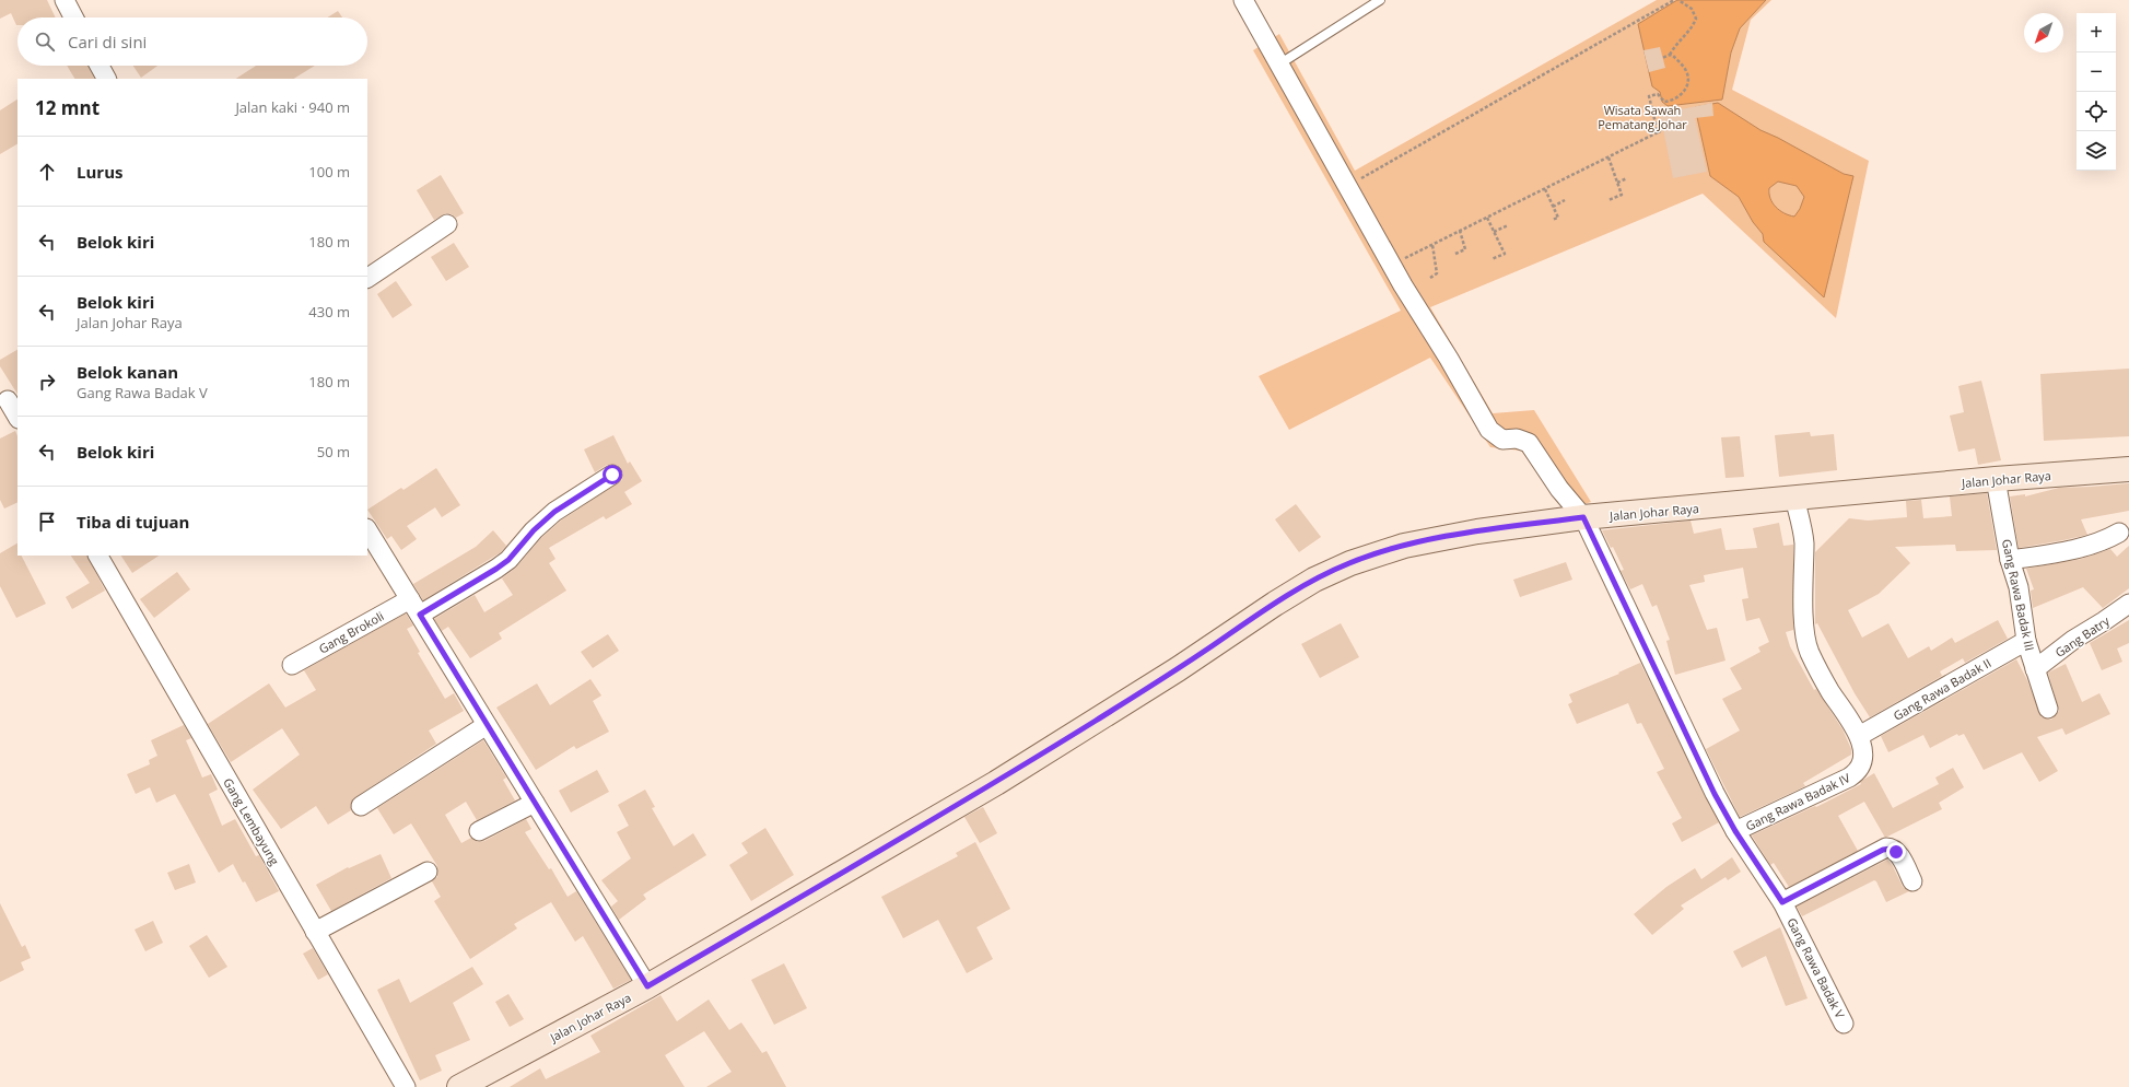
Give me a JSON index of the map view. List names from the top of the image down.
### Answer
{
  "streets": {
    "street": [
      "Jalan Johar Raya",
      "Gang Rawa Badak III",
      "Gang Brokoli",
      "Gang Batry",
      "Gang Rawa Badak II",
      "Gang Rawa Badak IV",
      "Gang Lembayung",
      "Gang Rawa Badak V"
    ]
  },
  "crossings": [
    ["Jalan Johar Raya", "Gang Rawa Badak III"],
    ["Jalan Johar Raya", "Gang Rawa Badak IV"],
    ["Jalan Johar Raya", "Gang Rawa Badak V"],
    ["Gang Rawa Badak III", "Gang Batry"],
    ["Gang Rawa Badak III", "Gang Rawa Badak II"],
    ["Gang Rawa Badak II", "Gang Rawa Badak IV"],
    ["Gang Rawa Badak IV", "Gang Rawa Badak V"]
  ],
  "parks": ["Wisata Sawah Pematang Johar"],
  "north": "bottom left",
  "page": {
    "map_buttons": ["+", "−"],
    "search": "Cari di sini",
    "heading": ["12 mnt", "Jalan kaki · 940 m"],
    "list": [
      ["Lurus", "100 m"],
      ["Belok kiri", "180 m"],
      ["Belok kiri", "Jalan Johar Raya", "430 m"],
      ["Belok kanan", "Gang Rawa Badak V", "180 m"],
      ["Belok kiri", "50 m"],
      "Tiba di tujuan"
    ]
  }
}
